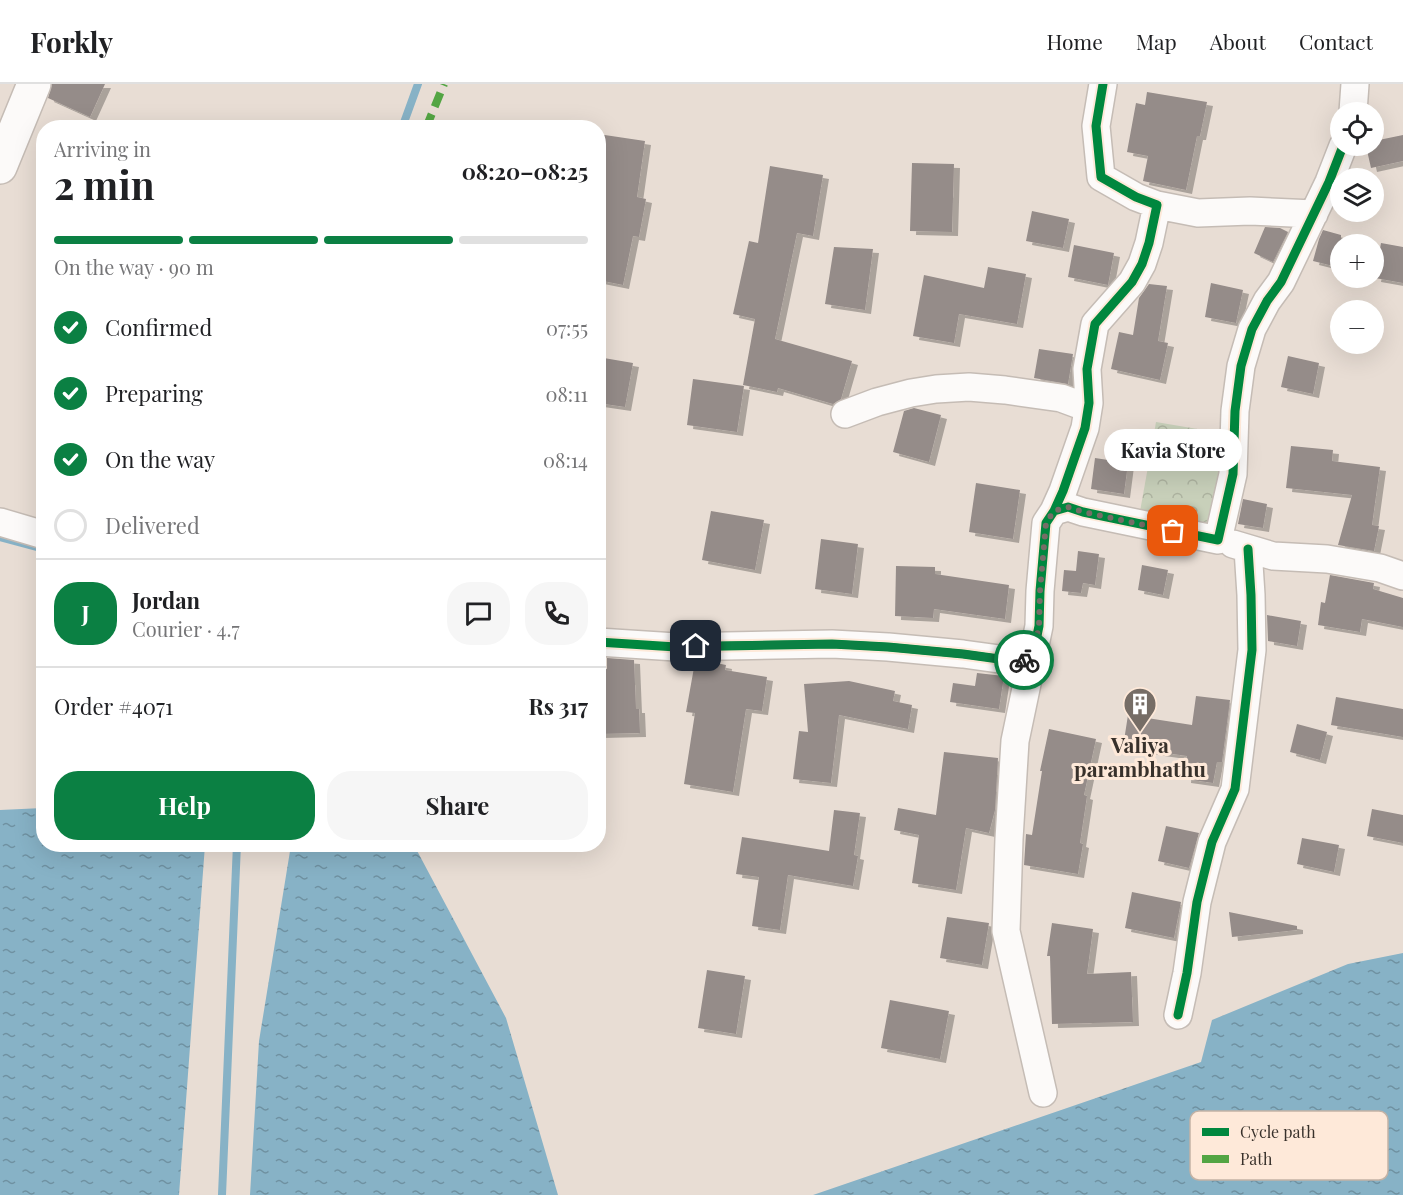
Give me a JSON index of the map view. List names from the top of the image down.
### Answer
{
  "places": {
    "other": ["Kavia Store"],
    "building": ["Valiya parambhathu"]
  },
  "legend": ["Cycle path", "Path"],
  "page": {
    "header": "Forkly",
    "nav": [
      "Home",
      "Map",
      "About",
      "Contact"
    ],
    "map_buttons": ["+", "−"],
    "heading": ["2 min", "Arriving in", "08:20–08:25"],
    "panel": [
      "Jordan",
      "Courier · 4.7",
      "Order #4071",
      "Rs 317"
    ],
    "bar": "On the way · 90 m",
    "list": [
      ["Confirmed", "07:55"],
      ["Preparing", "08:11"],
      ["On the way", "08:14"],
      "Delivered"
    ],
    "bubble": "Kavia Store",
    "round": "J",
    "buttons": ["Help", "Share"]
  }
}
